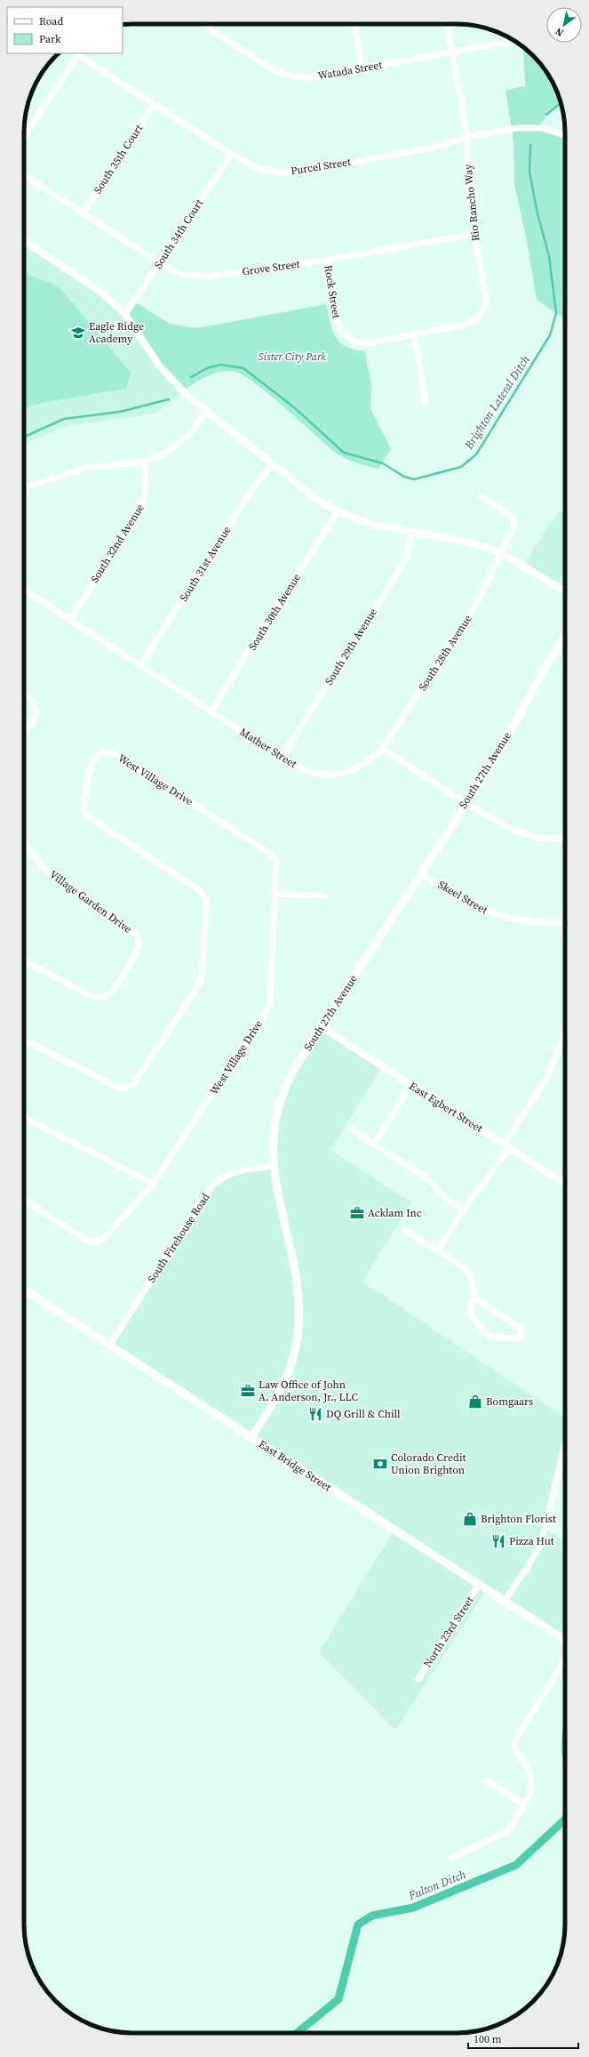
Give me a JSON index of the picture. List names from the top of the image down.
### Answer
{
  "streets": {
    "main road": ["South 27th Avenue", "East Bridge Street"],
    "street": [
      "Watada Street",
      "South 35th Court",
      "Purcel Street",
      "Rio Rancho Way",
      "South 34th Court",
      "Grove Street",
      "Rock Street",
      "South 32nd Avenue",
      "South 31st Avenue",
      "South 30th Avenue",
      "South 29th Avenue",
      "South 28th Avenue",
      "Mather Street",
      "West Village Drive",
      "Skeel Street",
      "Village Garden Drive",
      "East Egbert Street",
      "South Firehouse Road",
      "North 23rd Street"
    ]
  },
  "crossings": [
    ["Watada Street", "Rio Rancho Way"],
    ["South 35th Court", "Purcel Street"],
    ["South 35th Court", "Grove Street"],
    ["Purcel Street", "Rio Rancho Way"],
    ["Purcel Street", "South 34th Court"],
    ["Rio Rancho Way", "Grove Street"],
    ["Rio Rancho Way", "Rock Street"],
    ["South 34th Court", "Grove Street"],
    ["Grove Street", "Rock Street"],
    ["South 32nd Avenue", "Mather Street"],
    ["South 31st Avenue", "Mather Street"],
    ["South 30th Avenue", "Mather Street"],
    ["South 29th Avenue", "Mather Street"],
    ["South 28th Avenue", "Mather Street"],
    ["South 27th Avenue", "Skeel Street"],
    ["South 27th Avenue", "East Egbert Street"],
    ["South 27th Avenue", "South Firehouse Road"],
    ["South 27th Avenue", "East Bridge Street"],
    ["South Firehouse Road", "East Bridge Street"],
    ["East Bridge Street", "North 23rd Street"]
  ],
  "water": ["Brighton Lateral Ditch", "Fulton Ditch"],
  "parks": ["Sister City Park"],
  "places": {
    "school or university": ["Eagle Ridge Academy"],
    "office": ["Acklam Inc", "Law Office of John A. Anderson, Jr., LLC"],
    "shop": ["Bomgaars", "Brighton Florist"],
    "restaurant": ["DQ Grill & Chill", "Pizza Hut"],
    "bank": ["Colorado Credit Union Brighton"]
  },
  "legend": ["Road", "Park"],
  "scale_bar": "100 m",
  "north": "bottom left"
}
